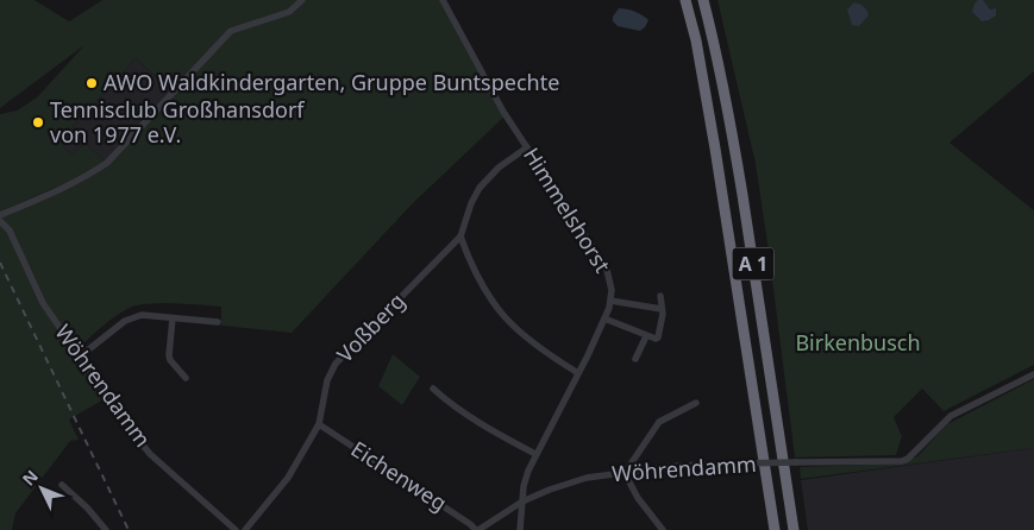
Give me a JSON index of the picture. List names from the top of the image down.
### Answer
{
  "streets": {
    "highway": ["A 1"],
    "street": [
      "Himmelshorst",
      "Voßberg",
      "Wöhrendamm",
      "Eichenweg"
    ]
  },
  "crossings": [
    ["Himmelshorst", "Voßberg"],
    ["Himmelshorst", "Wöhrendamm"],
    ["Voßberg", "Eichenweg"],
    ["Wöhrendamm", "Eichenweg"]
  ],
  "parks": ["Birkenbusch"],
  "places": ["AWO Waldkindergarten, Gruppe Buntspechte", "Tennisclub Großhansdorf von 1977 e.V."],
  "north": "top left"
}
